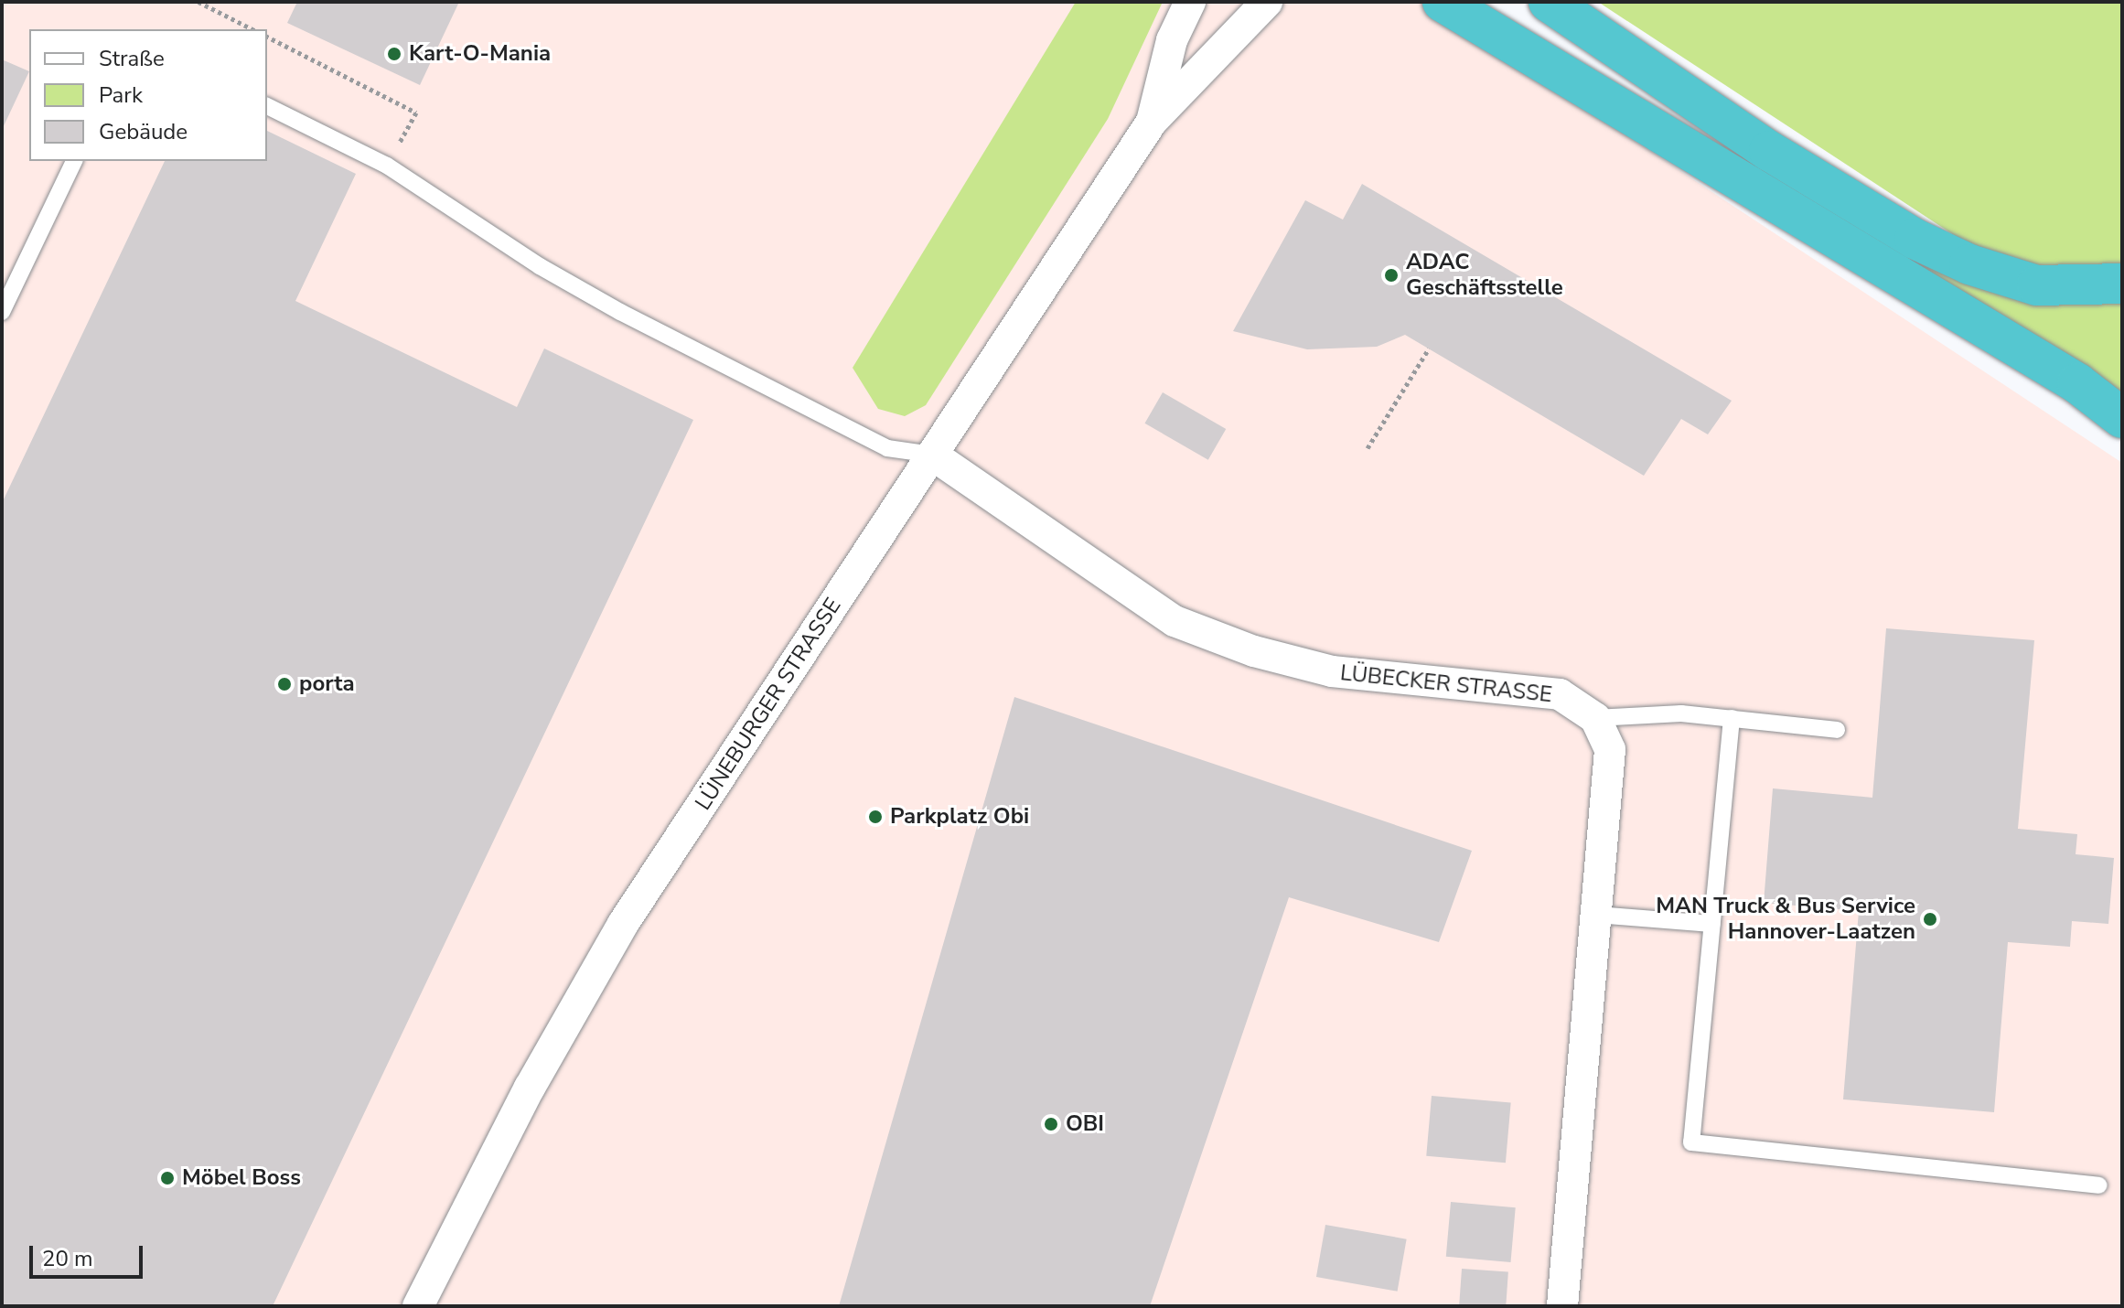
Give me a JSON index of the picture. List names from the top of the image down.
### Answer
{
  "streets": {
    "street": ["LÜBECKER STRASSE", "LÜNEBURGER STRASSE"]
  },
  "crossings": [
    ["LÜBECKER STRASSE", "LÜNEBURGER STRASSE"]
  ],
  "places": [
    "Kart-O-Mania",
    "ADAC Geschäftsstelle",
    "porta",
    "Parkplatz Obi",
    "MAN Truck & Bus Service Hannover-Laatzen",
    "OBI",
    "Möbel Boss"
  ],
  "legend": ["Straße", "Park", "Gebäude"],
  "scale_bar": "20 m"
}
